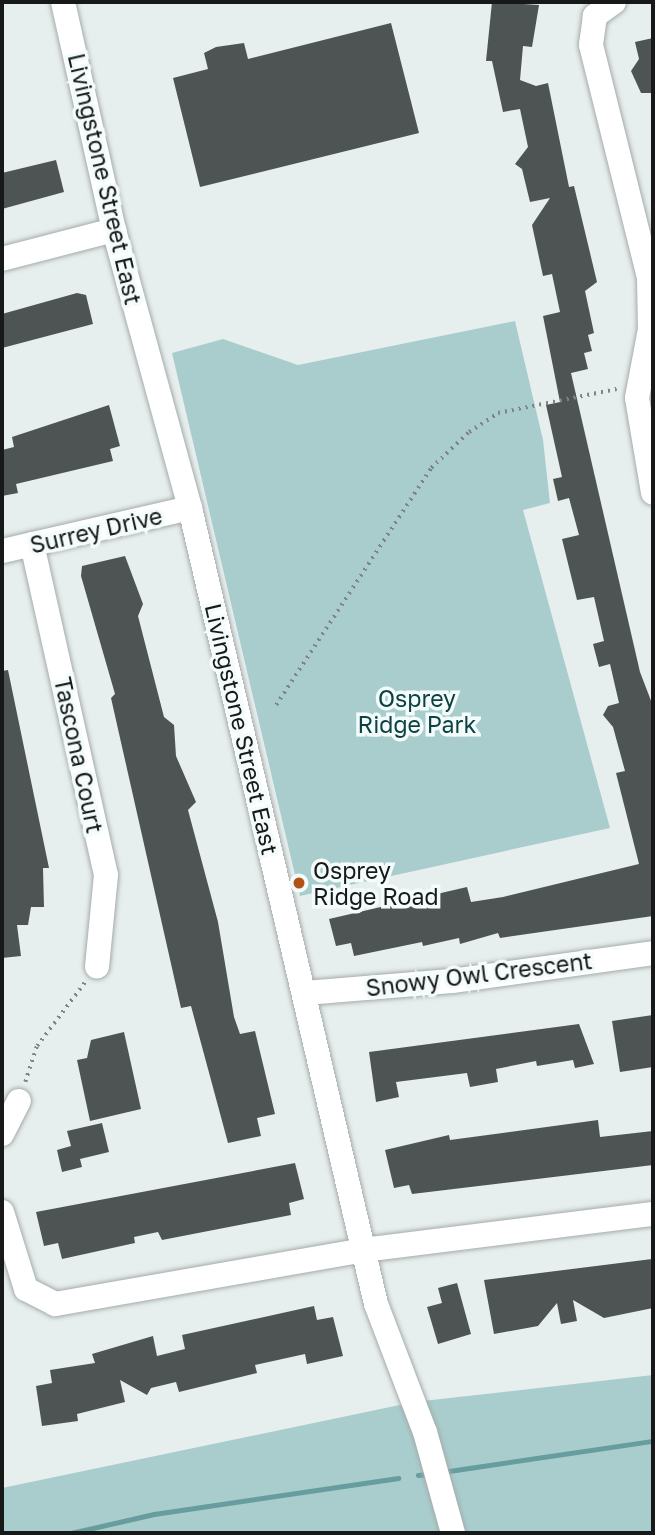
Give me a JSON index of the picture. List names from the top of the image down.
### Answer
{
  "streets": {
    "street": [
      "Livingstone Street East",
      "Surrey Drive",
      "Tascona Court",
      "Snowy Owl Crescent"
    ]
  },
  "crossings": [
    ["Livingstone Street East", "Surrey Drive"],
    ["Livingstone Street East", "Snowy Owl Crescent"],
    ["Surrey Drive", "Tascona Court"]
  ],
  "parks": ["Osprey Ridge Park"],
  "places": ["Osprey Ridge Road"]
}
